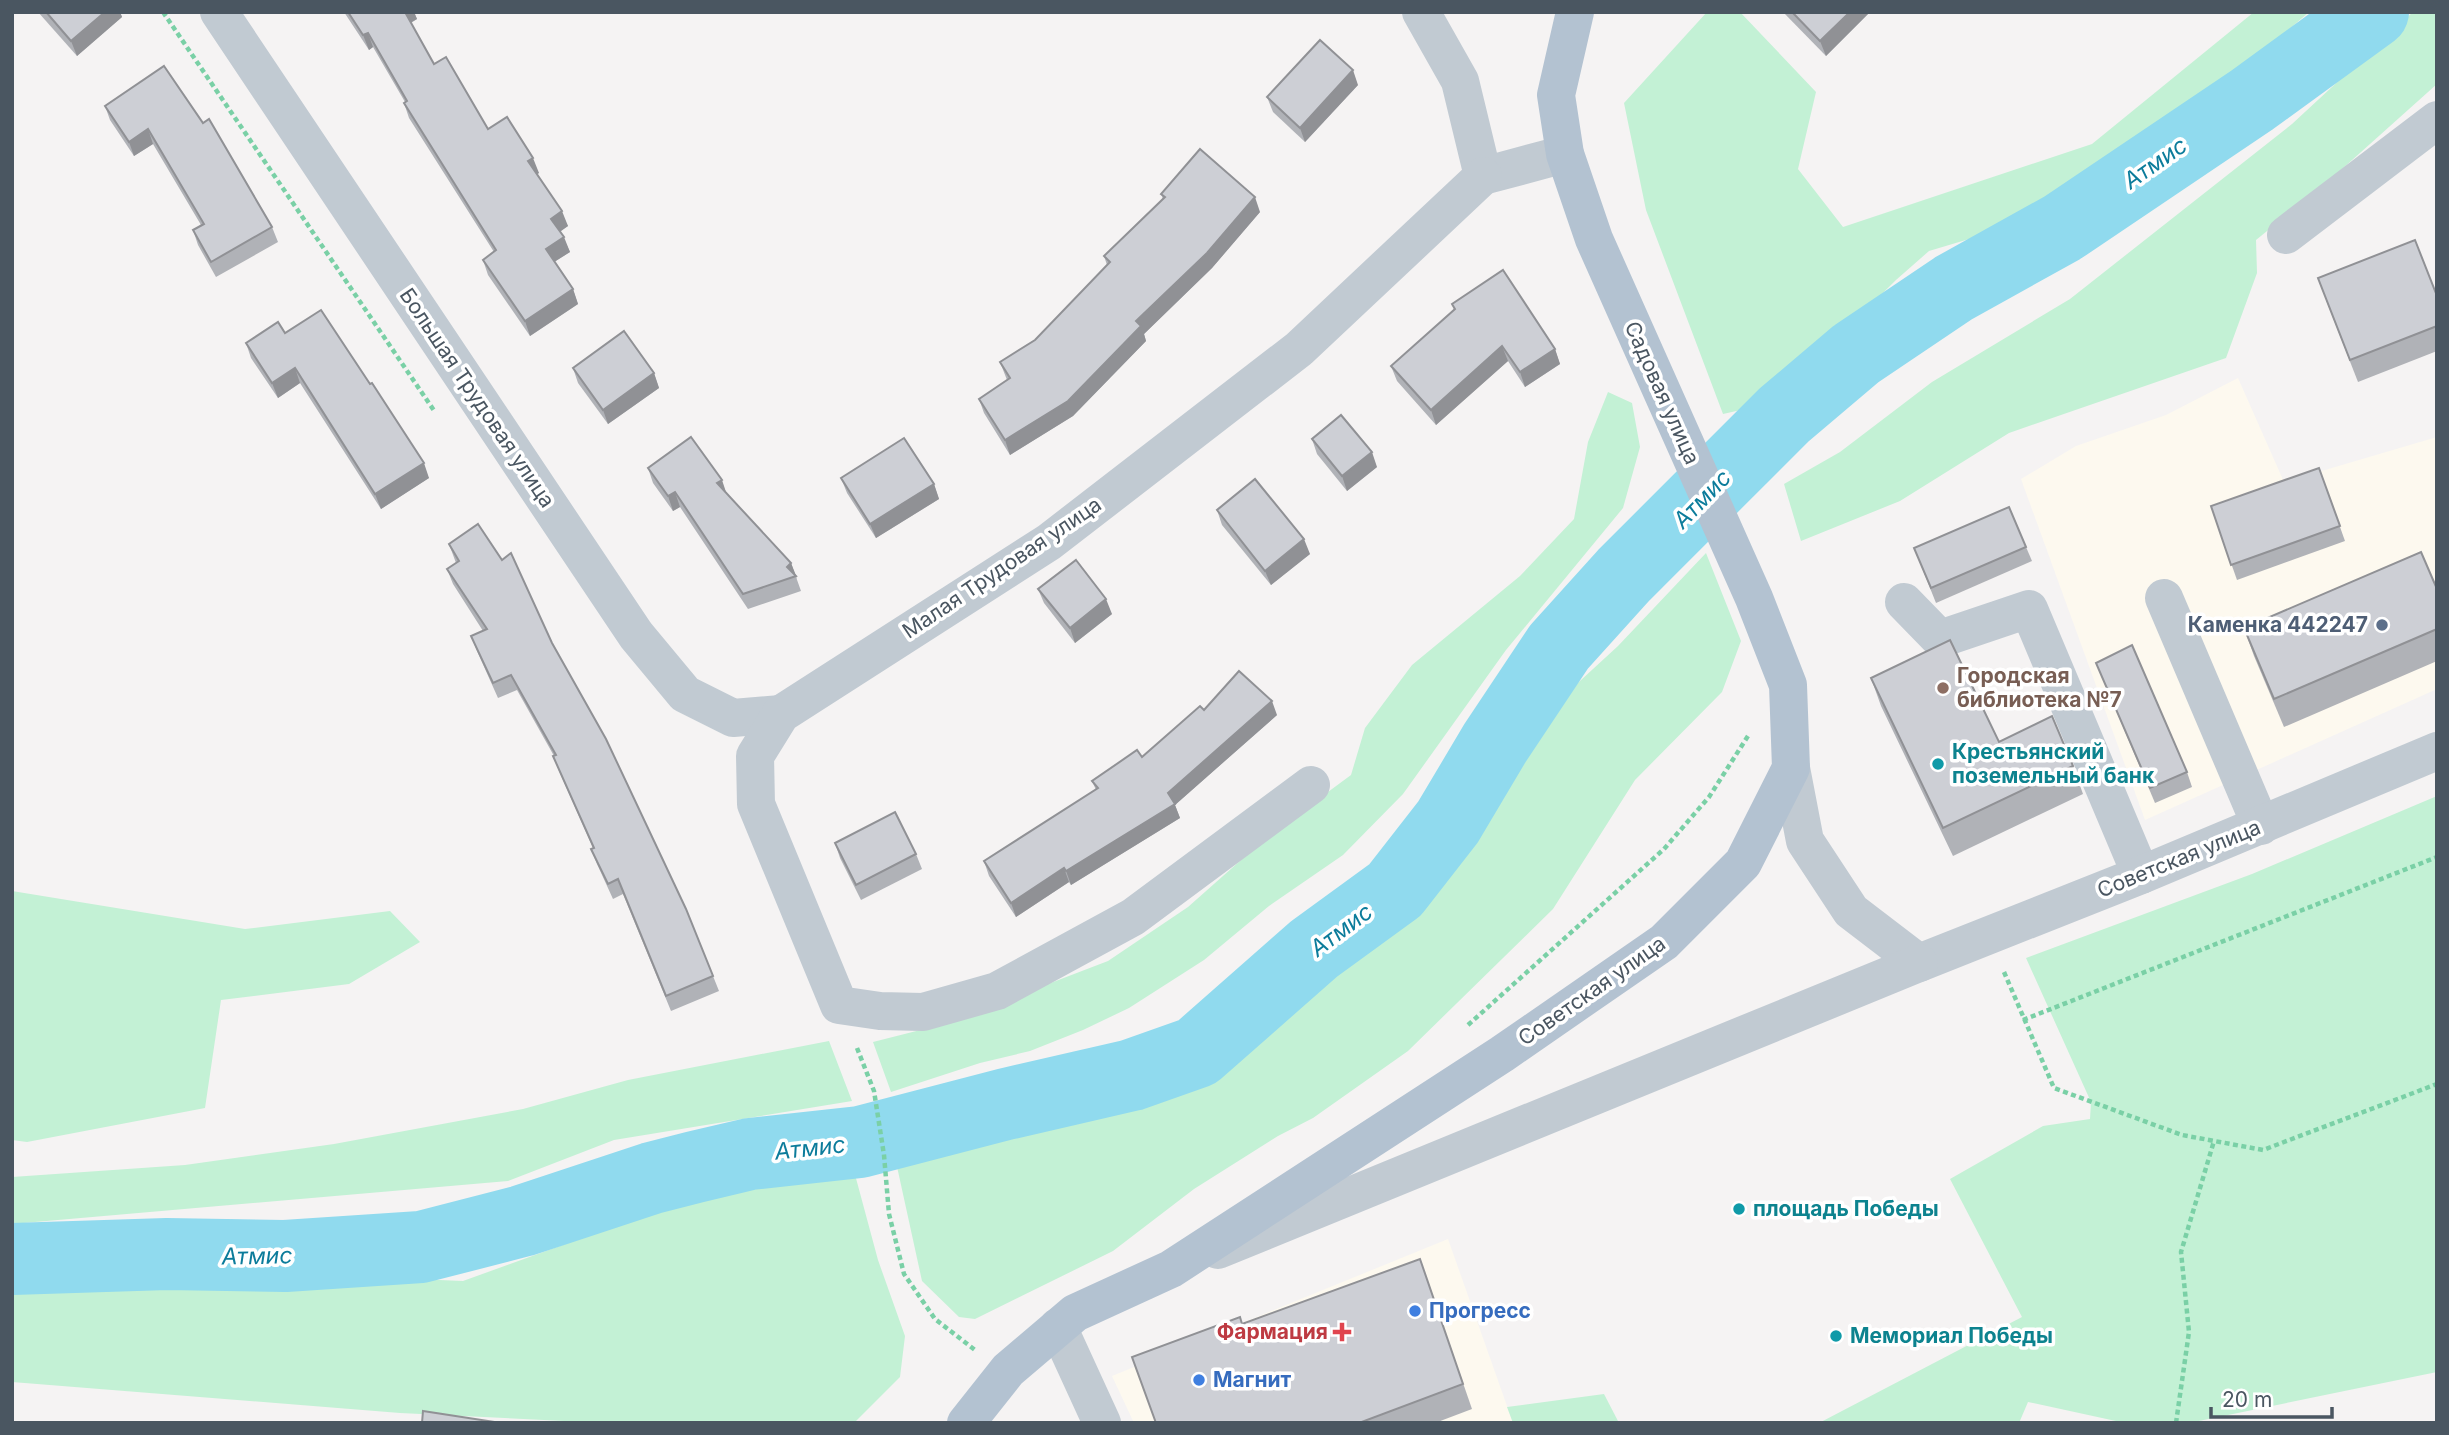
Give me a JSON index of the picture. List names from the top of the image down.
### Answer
{
  "streets": {
    "main road": ["Садовая улица", "Советская улица"],
    "street": ["Большая Трудовая улица", "Малая Трудовая улица"]
  },
  "crossings": [
    ["Садовая улица", "Советская улица"],
    ["Большая Трудовая улица", "Малая Трудовая улица"]
  ],
  "water": ["Атмис"],
  "places": {
    "other": [
      "Каменка 442247",
      "Городская библиотека №7",
      "Крестьянский поземельный банк",
      "площадь Победы",
      "Прогресс",
      "Мемориал Победы",
      "Магнит"
    ],
    "health": ["Фармация"]
  },
  "scale_bar": "20 m"
}
